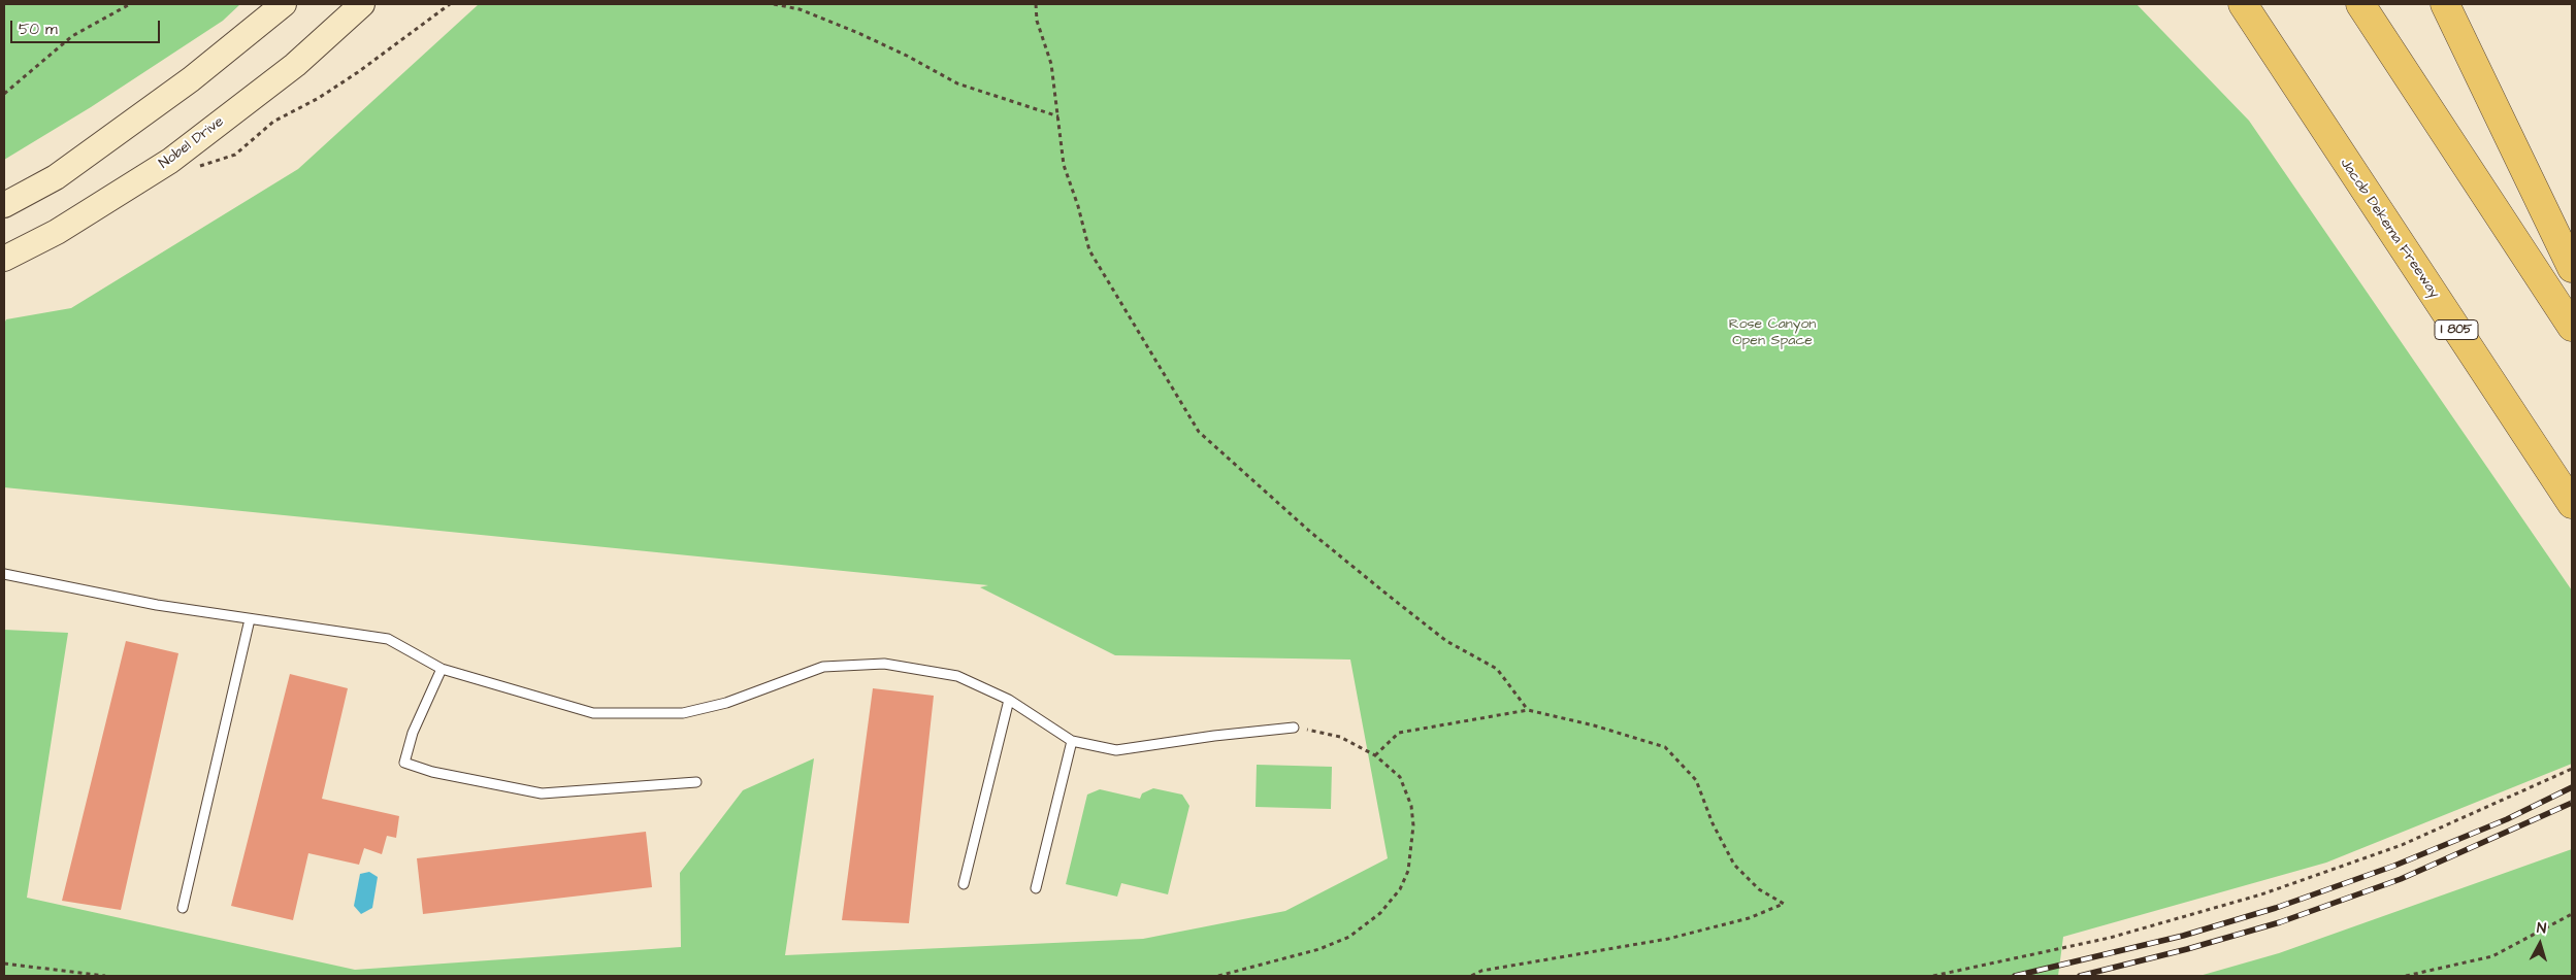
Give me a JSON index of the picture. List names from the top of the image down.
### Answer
{
  "streets": {
    "highway": ["Jacob Dekema Freeway", "I 805"],
    "main road": ["Nobel Drive"]
  },
  "parks": ["Rose Canyon Open Space"],
  "scale_bar": "50 m",
  "north": "top"
}
